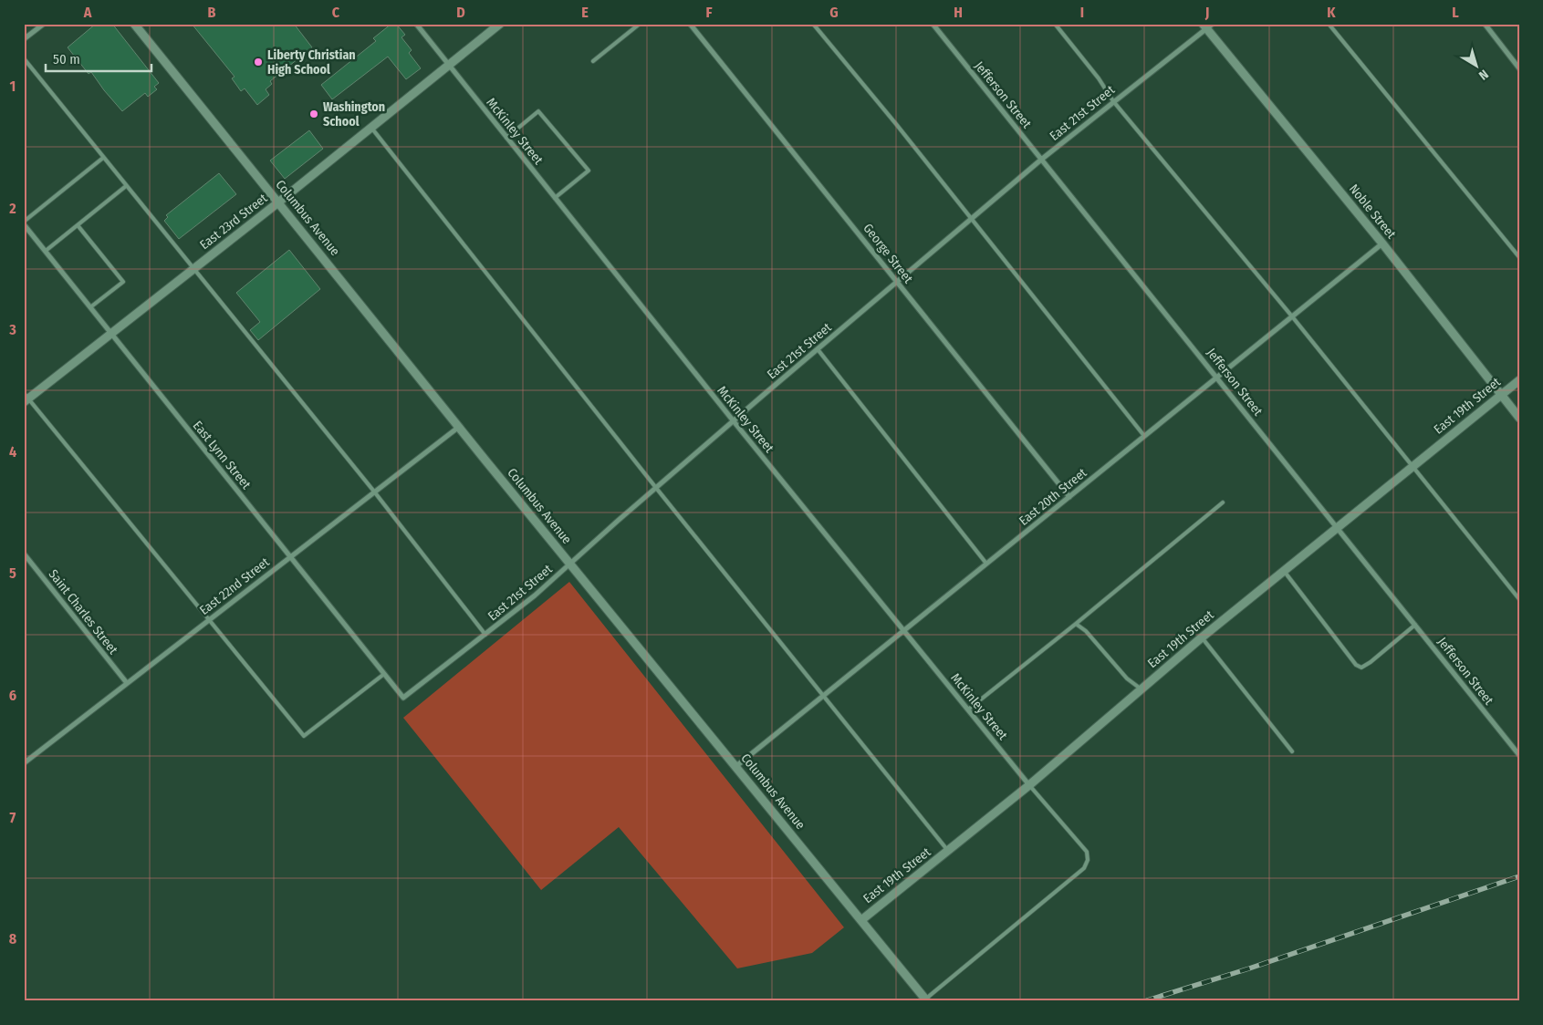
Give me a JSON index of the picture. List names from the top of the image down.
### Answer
{
  "streets": {
    "street": [
      "Jefferson Street",
      "East 21st Street",
      "McKinley Street",
      "Noble Street",
      "Columbus Avenue",
      "East 23rd Street",
      "George Street",
      "East 19th Street",
      "East Lynn Street",
      "East 20th Street",
      "East 22nd Street",
      "Saint Charles Street"
    ]
  },
  "crossings": [
    ["Jefferson Street", "East 21st Street"],
    ["Jefferson Street", "East 19th Street"],
    ["Jefferson Street", "East 20th Street"],
    ["East 21st Street", "McKinley Street"],
    ["East 21st Street", "Noble Street"],
    ["East 21st Street", "Columbus Avenue"],
    ["East 21st Street", "George Street"],
    ["East 21st Street", "East Lynn Street"],
    ["McKinley Street", "East 23rd Street"],
    ["McKinley Street", "East 19th Street"],
    ["McKinley Street", "East 20th Street"],
    ["Noble Street", "East 19th Street"],
    ["Noble Street", "East 20th Street"],
    ["Columbus Avenue", "East 23rd Street"],
    ["Columbus Avenue", "East 19th Street"],
    ["Columbus Avenue", "East 20th Street"],
    ["Columbus Avenue", "East 22nd Street"],
    ["East 23rd Street", "East Lynn Street"],
    ["George Street", "East 20th Street"],
    ["East Lynn Street", "East 22nd Street"],
    ["East 22nd Street", "Saint Charles Street"]
  ],
  "places": ["Liberty Christian High School", "Washington School"],
  "scale_bar": "50 m",
  "north": "bottom right",
  "grid": {
    "columns": [
      "A",
      "B",
      "C",
      "D",
      "E",
      "F",
      "G",
      "H",
      "I",
      "J",
      "K",
      "L"
    ],
    "rows": [
      "1",
      "2",
      "3",
      "4",
      "5",
      "6",
      "7",
      "8"
    ]
  }
}
